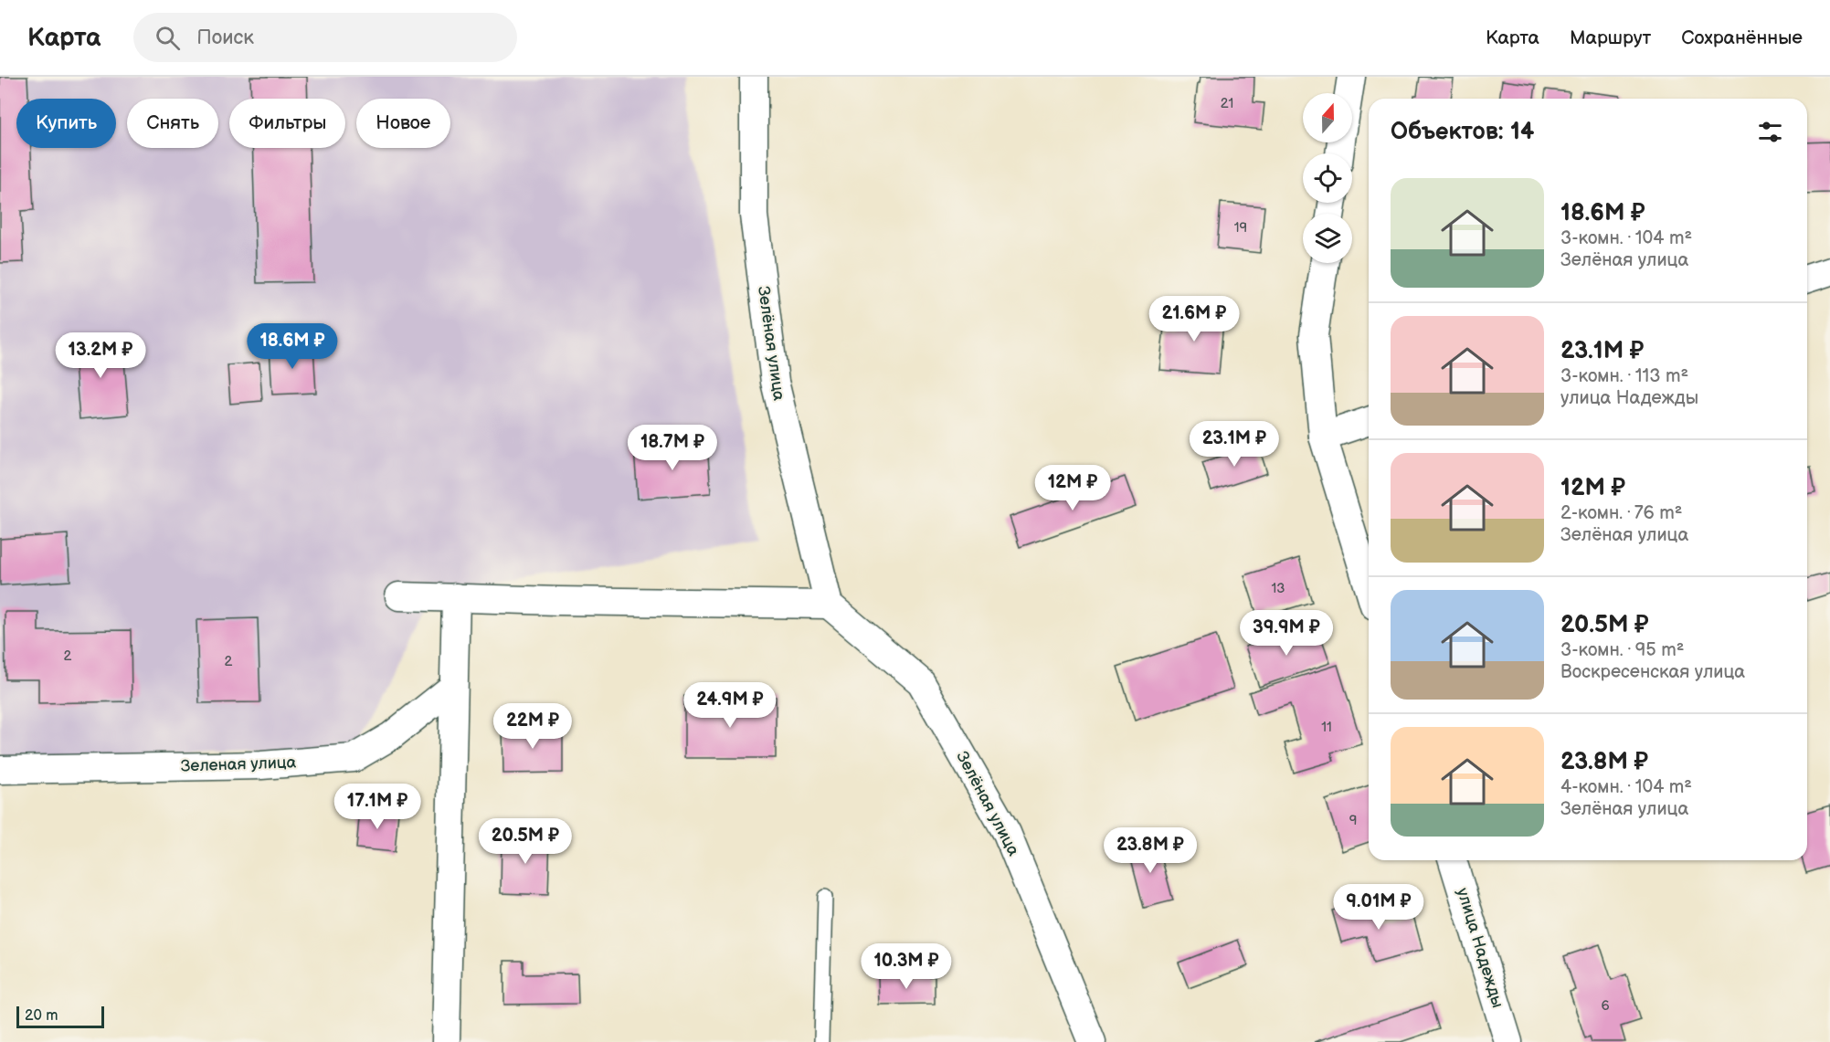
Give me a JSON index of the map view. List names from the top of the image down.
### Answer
{
  "streets": {
    "street": ["Зелёная улица", "Зеленая улица", "улица Надежды"]
  },
  "house_numbers": [
    "21",
    "19",
    "13",
    "2",
    "2",
    "11",
    "9",
    "6"
  ],
  "scale_bar": "20 m",
  "north": "top",
  "page": {
    "header": "Карта",
    "search": "Поиск",
    "nav": ["Карта", "Маршрут", "Сохранённые"],
    "chip": [
      "Купить",
      "Снять",
      "Фильтры",
      "Новое"
    ],
    "heading": "Объектов: 14",
    "list": [
      {
        "name": "18.6M ₽",
        "note": "3-комн. · 104 m² · Зелёная улица"
      },
      {
        "name": "23.1M ₽",
        "note": "3-комн. · 113 m² · улица Надежды"
      },
      {
        "name": "12M ₽",
        "note": "2-комн. · 76 m² · Зелёная улица"
      },
      {
        "name": "20.5M ₽",
        "note": "3-комн. · 95 m² · Воскресенская улица"
      },
      {
        "name": "23.8M ₽",
        "note": "4-комн. · 104 m² · Зелёная улица"
      }
    ],
    "price": [
      "21.6M ₽",
      "18.6M ₽",
      "13.2M ₽",
      "23.1M ₽",
      "18.7M ₽",
      "12M ₽",
      "39.9M ₽",
      "24.9M ₽",
      "22M ₽",
      "17.1M ₽",
      "20.5M ₽",
      "23.8M ₽",
      "9.01M ₽",
      "10.3M ₽"
    ],
    "scale": "20 m"
  }
}
